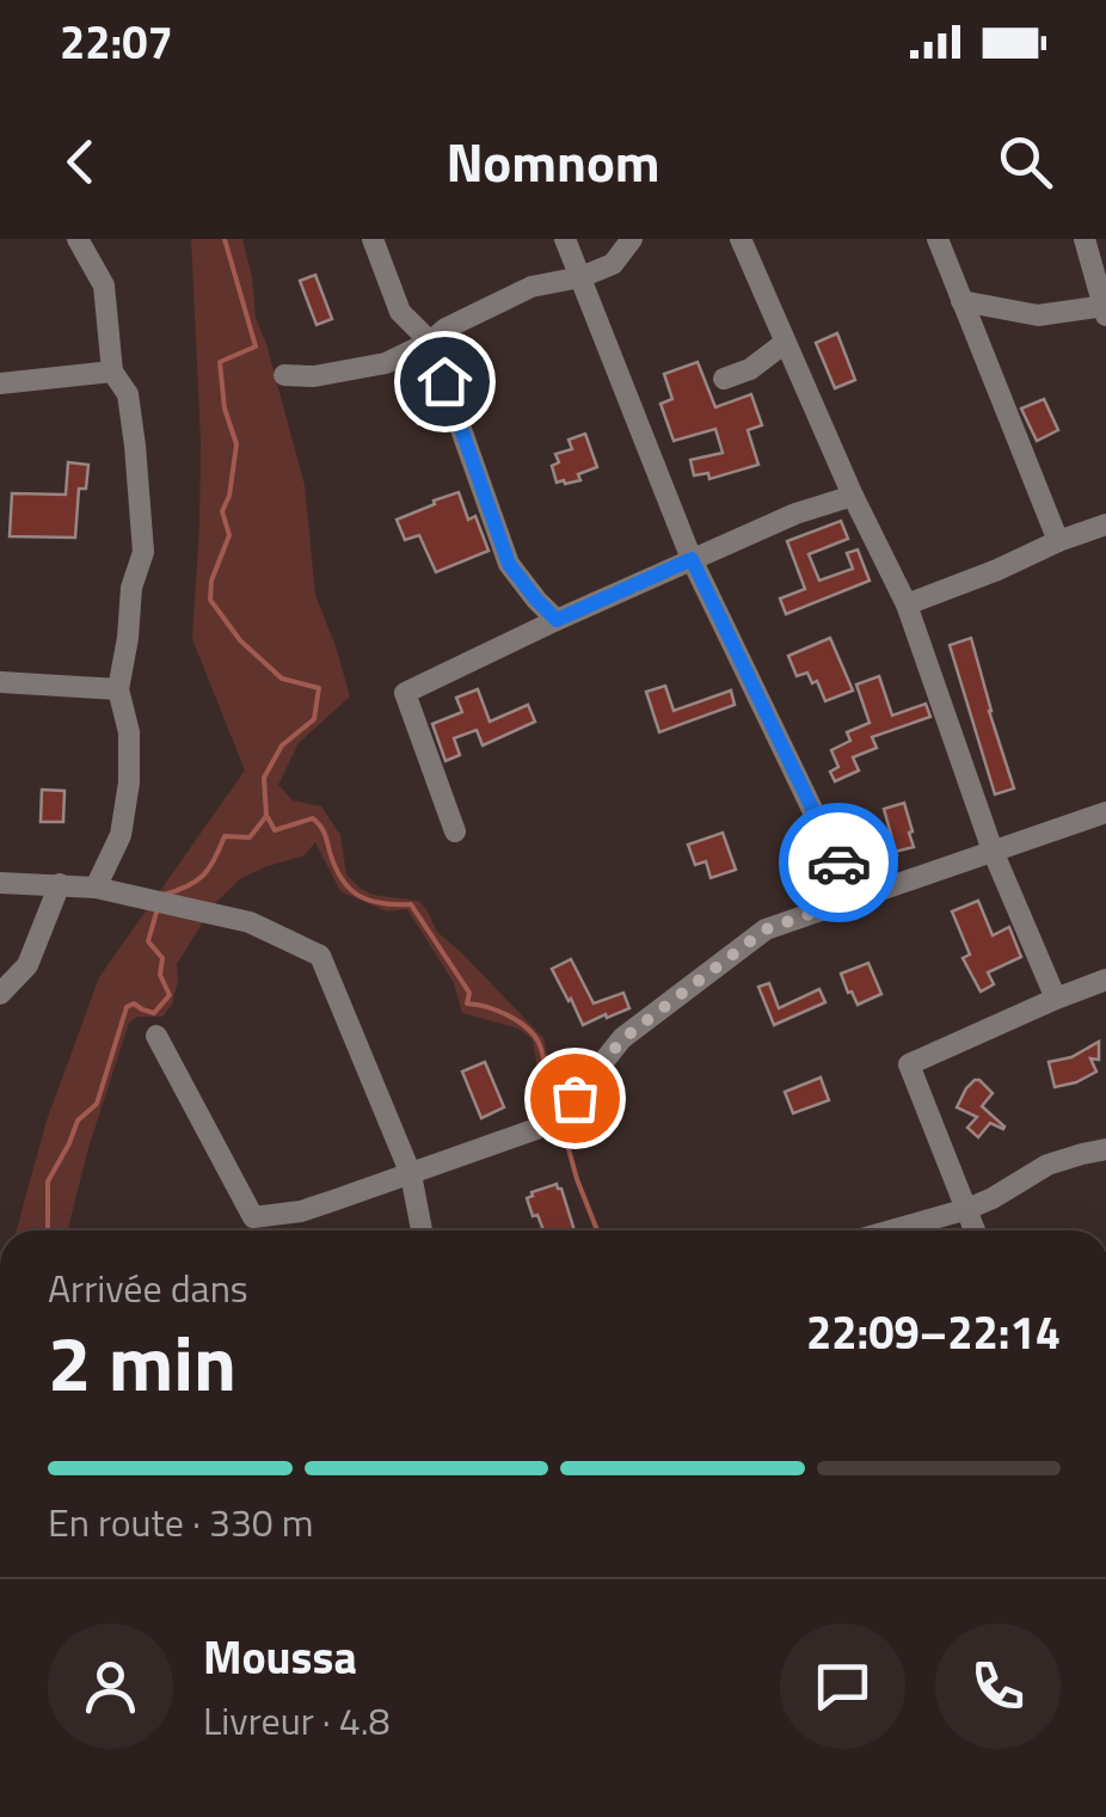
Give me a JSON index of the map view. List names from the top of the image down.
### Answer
{
  "page": {
    "status": "22:07",
    "header": "Nomnom",
    "heading": ["2 min", "Arrivée dans", "22:09–22:14"],
    "panel": ["Moussa", "Livreur · 4.8"],
    "bar": "En route · 330 m"
  }
}
